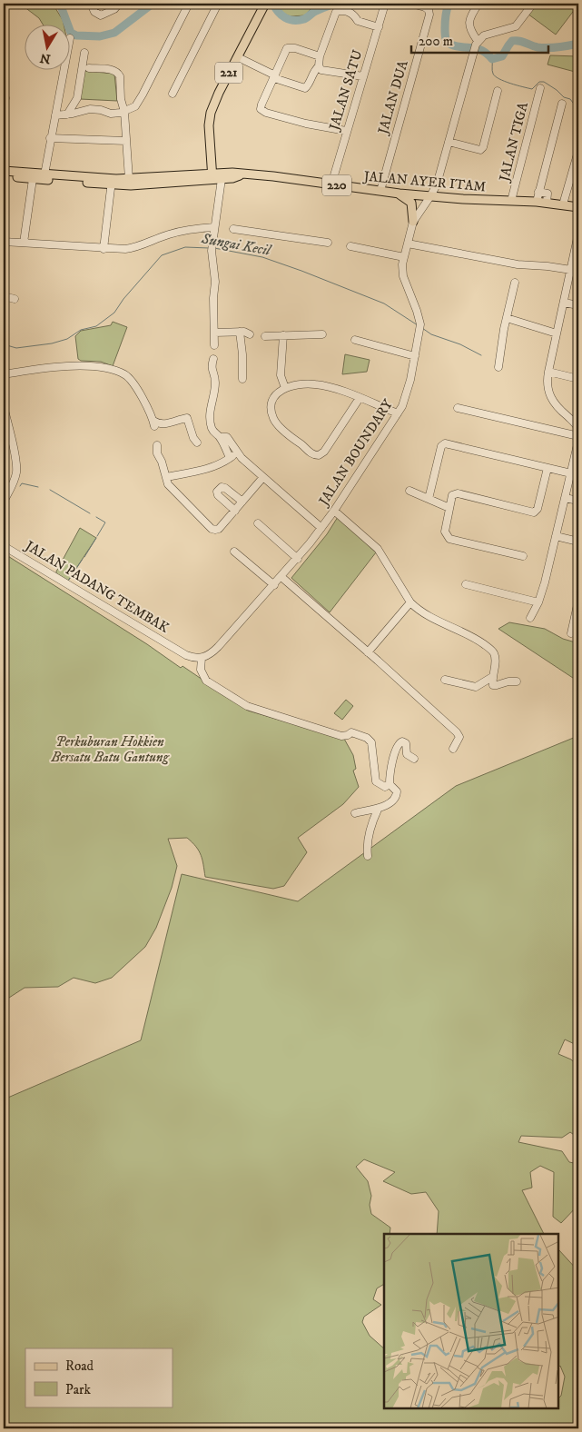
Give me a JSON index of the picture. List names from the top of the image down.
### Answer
{
  "streets": {
    "main road": ["221", "JALAN AYER ITAM", "220"],
    "street": [
      "JALAN SATU",
      "JALAN DUA",
      "JALAN TIGA",
      "JALAN BOUNDARY",
      "JALAN PADANG TEMBAK"
    ]
  },
  "crossings": [
    ["221", "JALAN AYER ITAM"],
    ["JALAN SATU", "JALAN AYER ITAM"],
    ["JALAN DUA", "JALAN AYER ITAM"],
    ["JALAN TIGA", "JALAN AYER ITAM"],
    ["JALAN AYER ITAM", "JALAN BOUNDARY"],
    ["JALAN BOUNDARY", "JALAN PADANG TEMBAK"]
  ],
  "water": ["Sungai Kecil"],
  "parks": ["Perkuburan Hokkien Bersatu Batu Gantung"],
  "legend": ["Road", "Park"],
  "scale_bar": "200 m",
  "north": "bottom"
}
